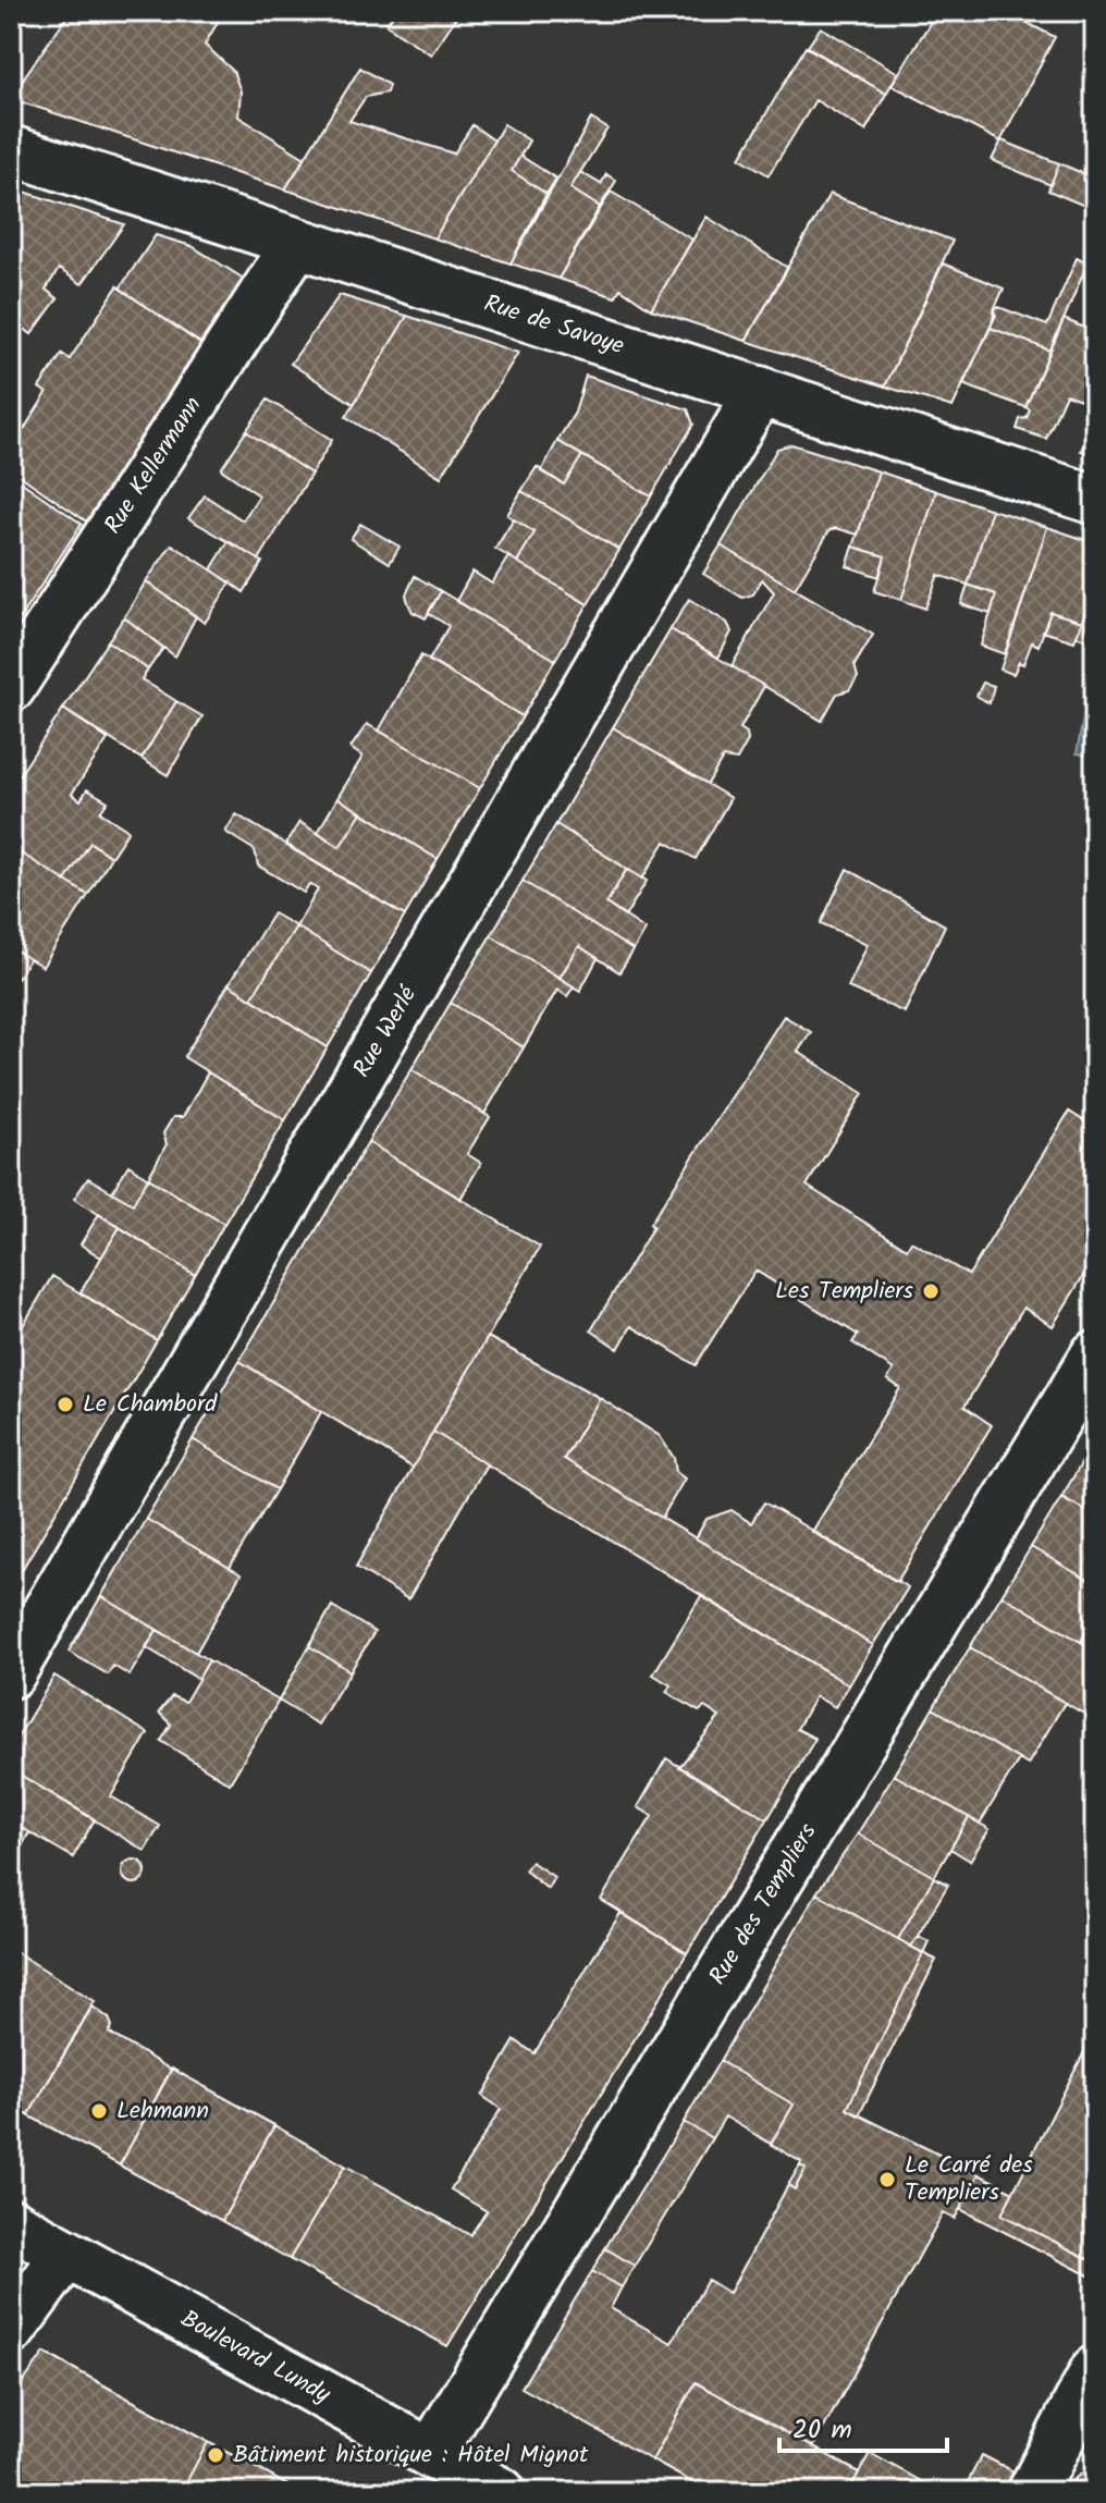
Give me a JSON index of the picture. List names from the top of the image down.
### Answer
{
  "streets": {
    "street": [
      "Rue de Savoye",
      "Rue Kellermann",
      "Rue Werlé",
      "Rue des Templiers",
      "Boulevard Lundy"
    ]
  },
  "crossings": [
    ["Rue de Savoye", "Rue Kellermann"],
    ["Rue de Savoye", "Rue Werlé"],
    ["Rue des Templiers", "Boulevard Lundy"]
  ],
  "places": [
    "Les Templiers",
    "Le Chambord",
    "Lehmann",
    "Le Carré des Templiers",
    "Bâtiment historique : Hôtel Mignot"
  ],
  "scale_bar": "20 m"
}
